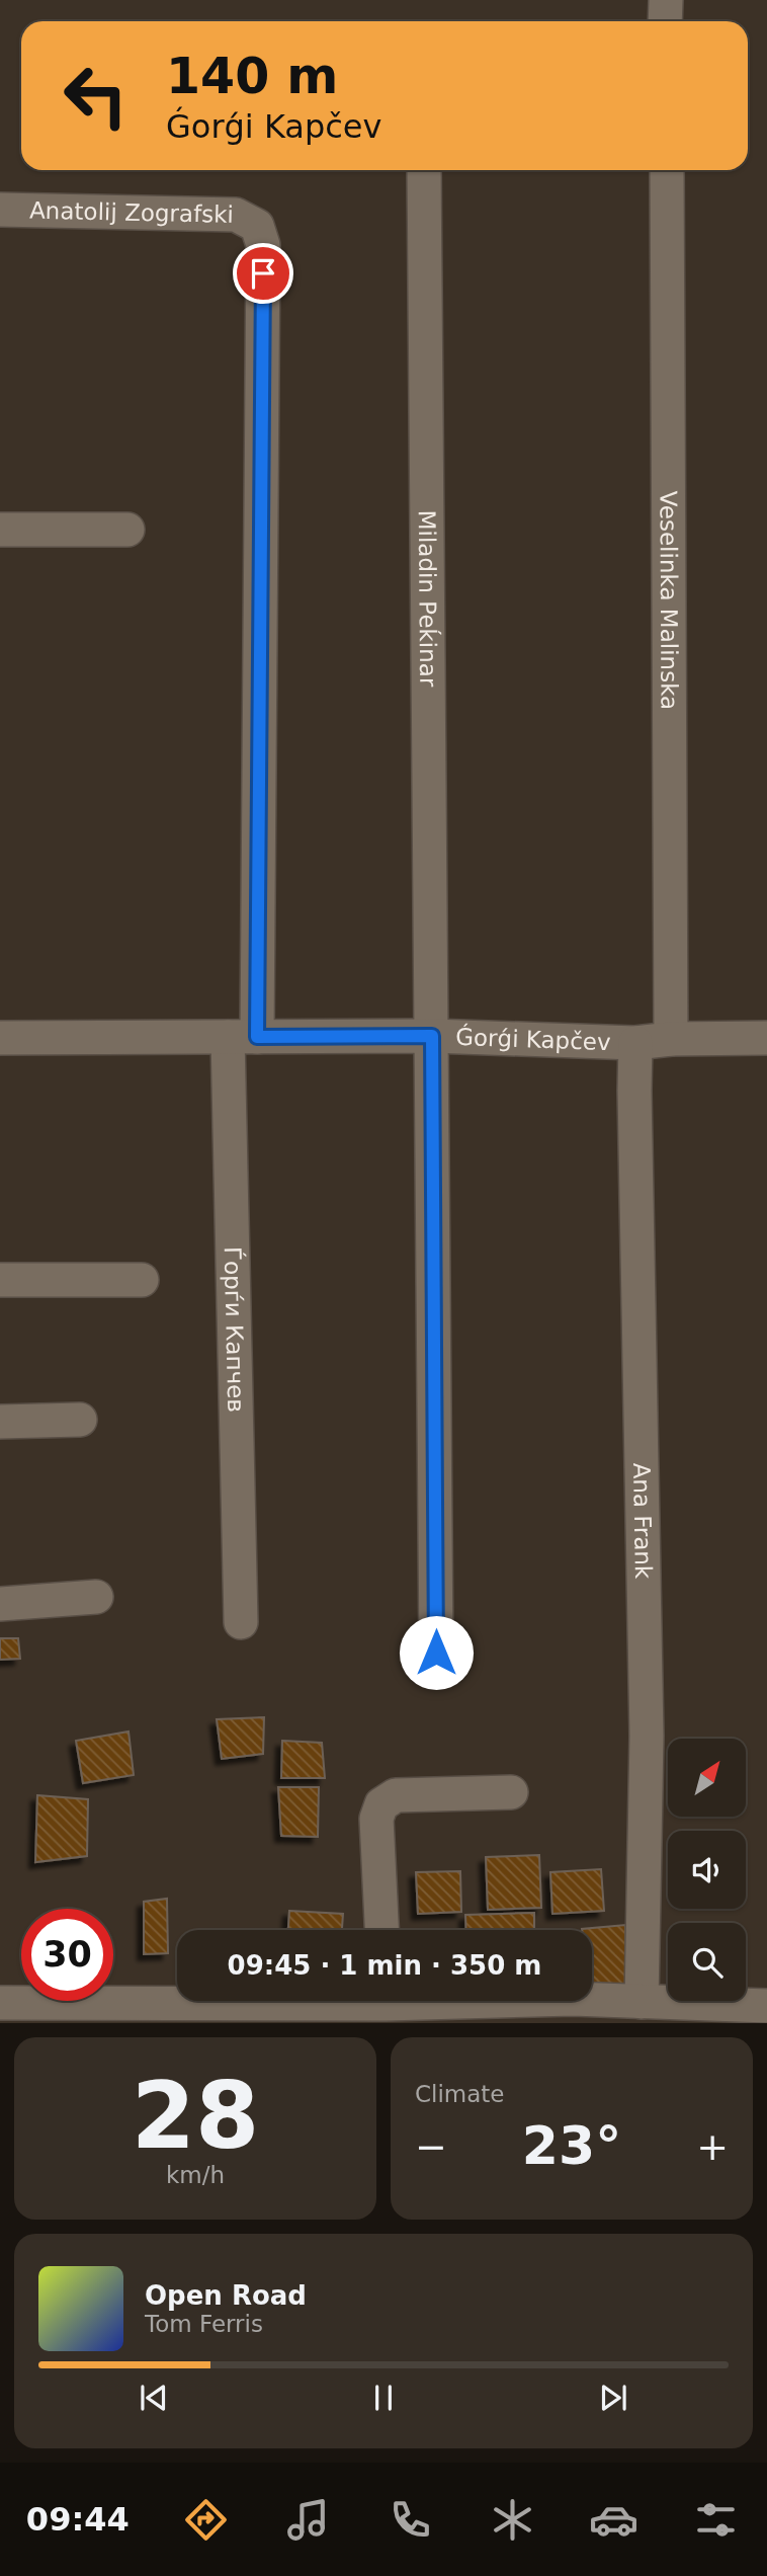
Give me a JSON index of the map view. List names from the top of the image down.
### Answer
{
  "streets": {
    "street": [
      "Anatolij Zografski",
      "Miladin Peḱinar",
      "Veselinka Malinska",
      "Ǵorǵi Kapčev",
      "Ѓорѓи Капчев",
      "Ana Frank"
    ]
  },
  "crossings": [
    ["Anatolij Zografski", "Ǵorǵi Kapčev"],
    ["Anatolij Zografski", "Ѓорѓи Капчев"],
    ["Miladin Peḱinar", "Ǵorǵi Kapčev"],
    ["Veselinka Malinska", "Ǵorǵi Kapčev"],
    ["Ǵorǵi Kapčev", "Ѓорѓи Капчев"],
    ["Ǵorǵi Kapčev", "Ana Frank"]
  ],
  "north": "top right",
  "page": {
    "turn": ["140 m", "Ǵorǵi Kapčev"],
    "limit": "30",
    "trip": "09:45 · 1 min · 350 m",
    "tile": [
      ["28", "km/h"],
      "Climate"
    ],
    "heat": ["−", "23°", "+"],
    "song": ["Open Road", "Tom Ferris"],
    "tabs": "09:44"
  }
}
